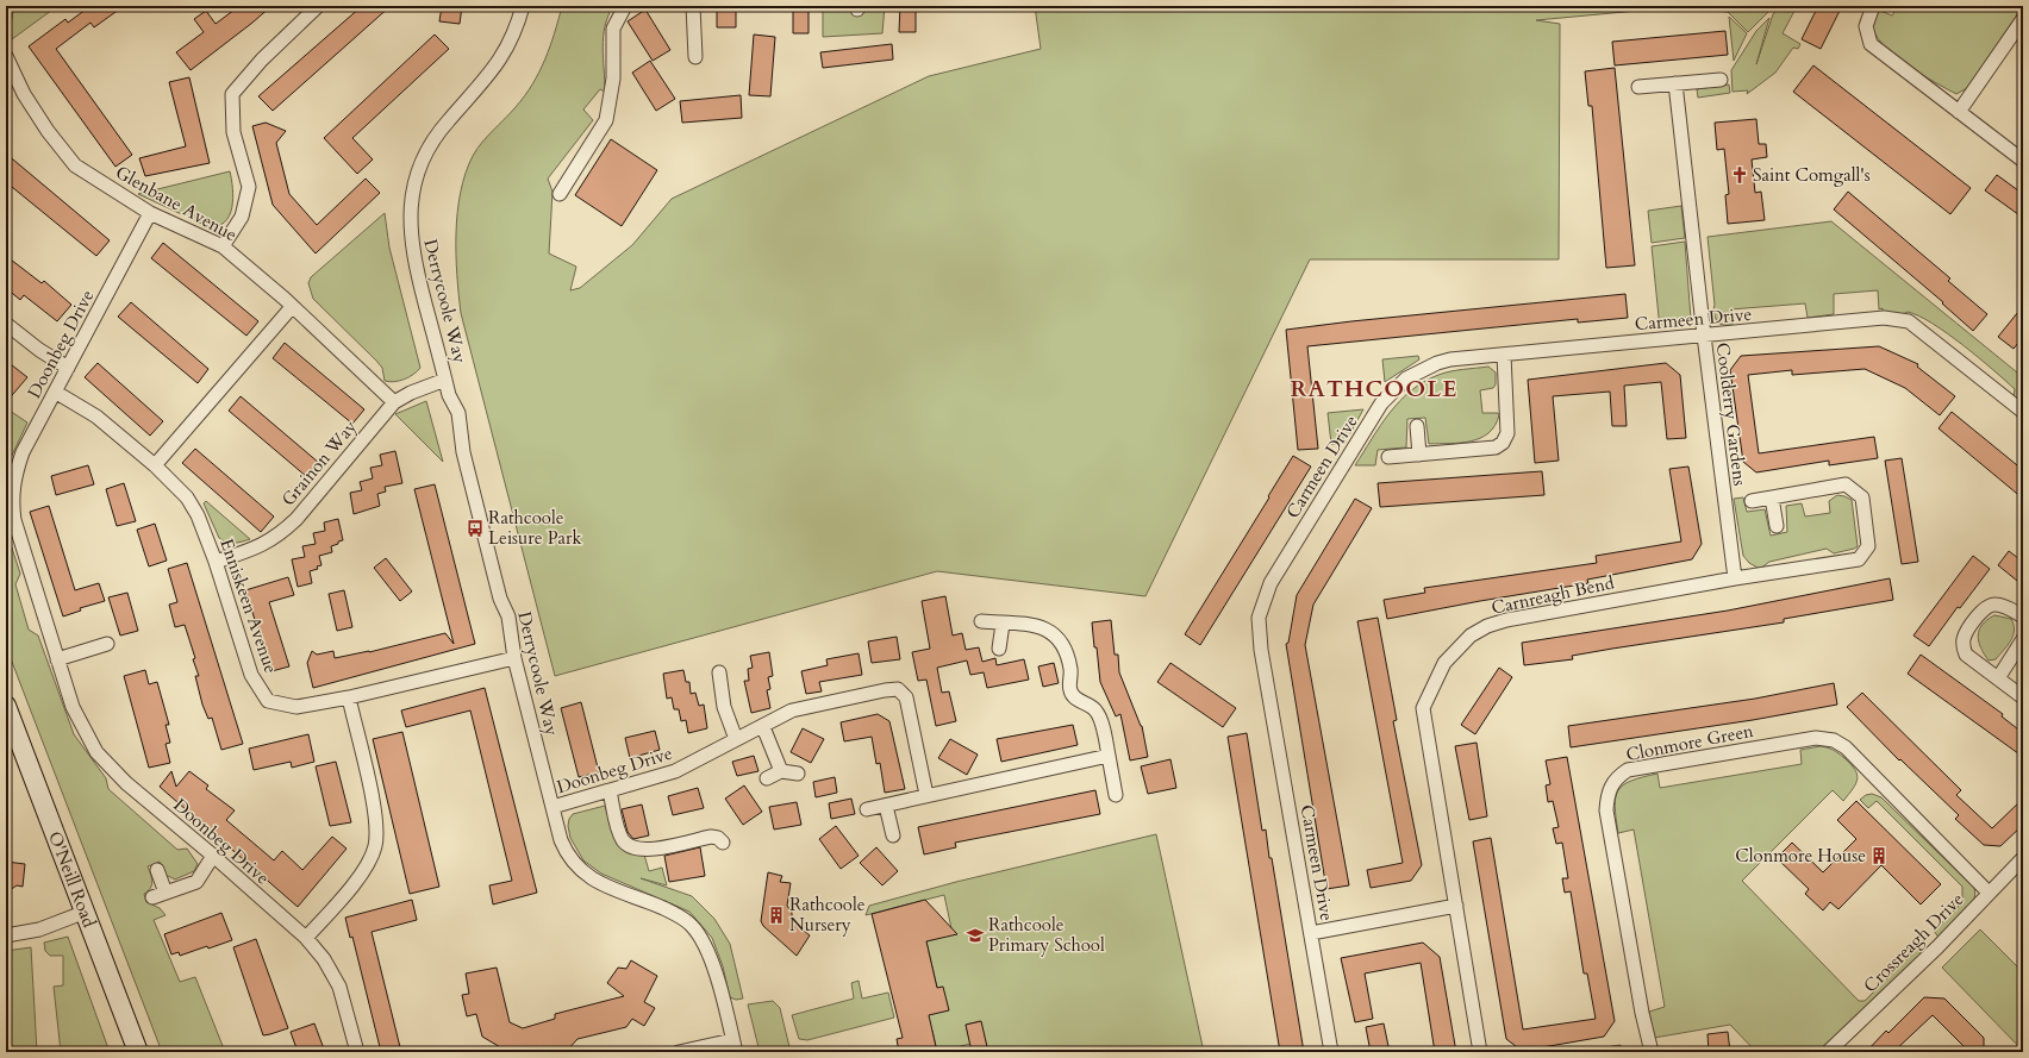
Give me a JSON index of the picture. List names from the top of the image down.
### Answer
{
  "streets": {
    "main road": ["O'Neill Road"],
    "street": [
      "Glenbane Avenue",
      "Derrycoole Way",
      "Carmeen Drive",
      "Doonbeg Drive",
      "Coolderry Gardens",
      "Grainon Way",
      "Carnreagh Bend",
      "Enniskeen Avenue",
      "Clonmore Green",
      "Crossreagh Drive"
    ]
  },
  "crossings": [
    ["Glenbane Avenue", "Doonbeg Drive"],
    ["Glenbane Avenue", "Grainon Way"],
    ["Derrycoole Way", "Doonbeg Drive"],
    ["Derrycoole Way", "Grainon Way"],
    ["Derrycoole Way", "Enniskeen Avenue"],
    ["Carmeen Drive", "Coolderry Gardens"],
    ["Doonbeg Drive", "Enniskeen Avenue"],
    ["Coolderry Gardens", "Carnreagh Bend"],
    ["Grainon Way", "Enniskeen Avenue"],
    ["Clonmore Green", "Crossreagh Drive"]
  ],
  "districts": ["RATHCOOLE"],
  "places": {
    "church": ["Saint Comgall's"],
    "bus stop": ["Rathcoole Leisure Park"],
    "building": ["Clonmore House", "Rathcoole Nursery"],
    "school or university": ["Rathcoole Primary School"]
  }
}
